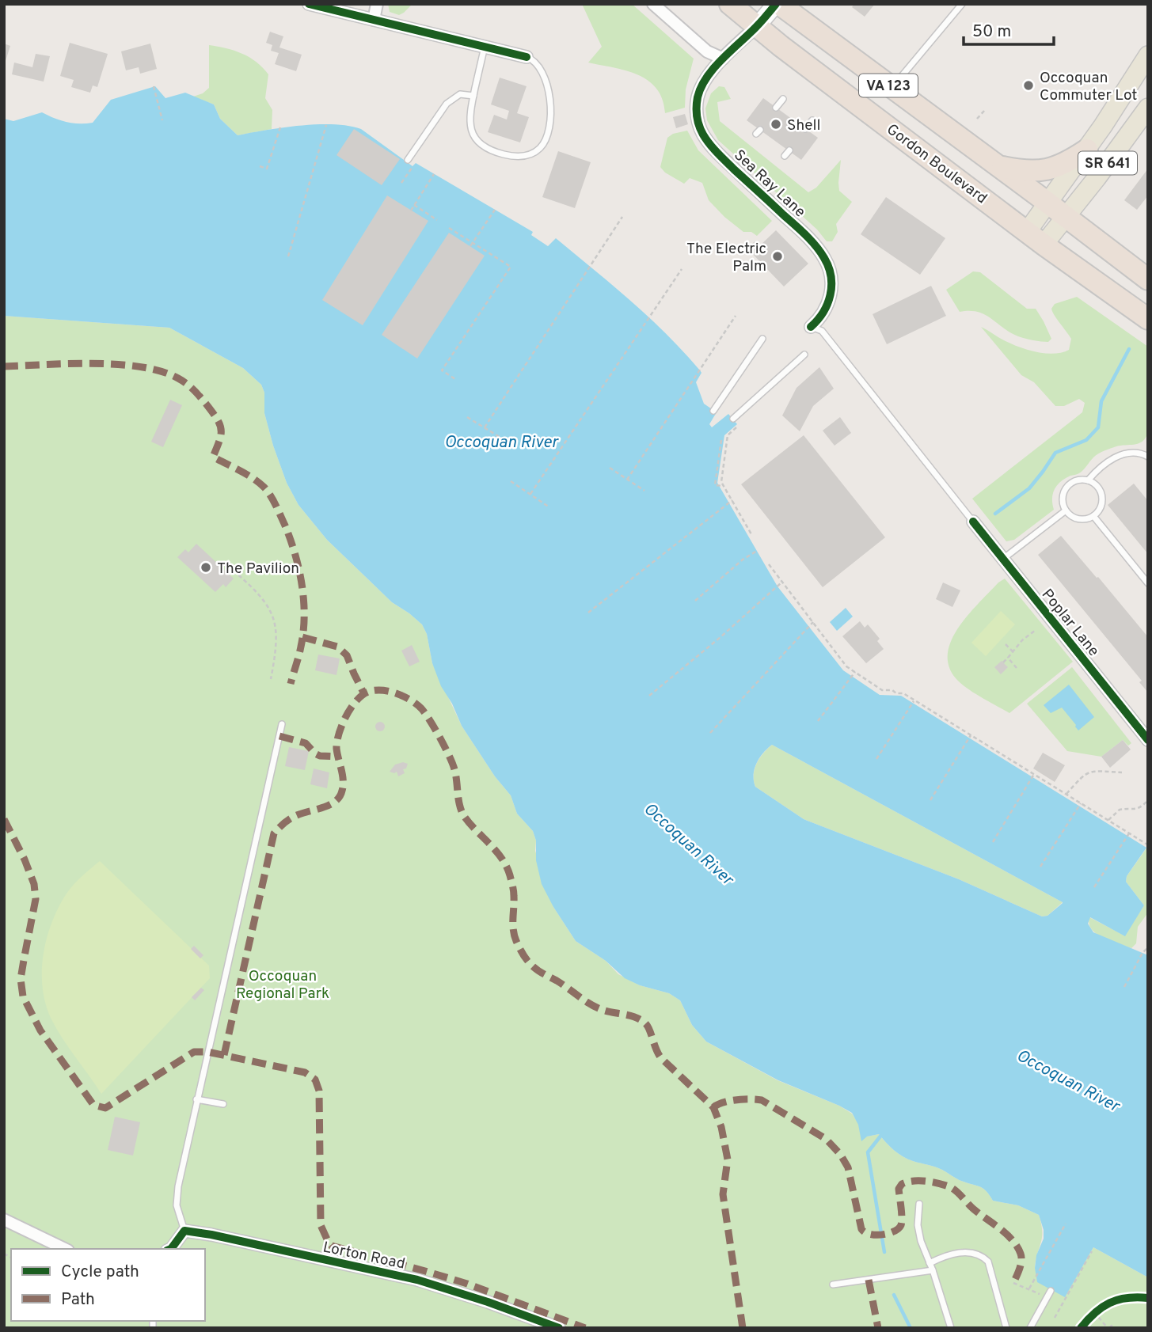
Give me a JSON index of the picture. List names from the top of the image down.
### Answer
{
  "streets": {
    "highway": ["VA 123", "Gordon Boulevard"],
    "main road": ["SR 641"],
    "street": ["Sea Ray Lane", "Poplar Lane", "Lorton Road"]
  },
  "crossings": [
    ["VA 123", "SR 641"],
    ["Gordon Boulevard", "SR 641"],
    ["Gordon Boulevard", "Sea Ray Lane"]
  ],
  "water": ["Occoquan River"],
  "parks": ["Occoquan Regional Park"],
  "places": [
    "Occoquan Commuter Lot",
    "Shell",
    "The Electric Palm",
    "The Pavilion"
  ],
  "legend": ["Cycle path", "Path"],
  "scale_bar": "50 m"
}
